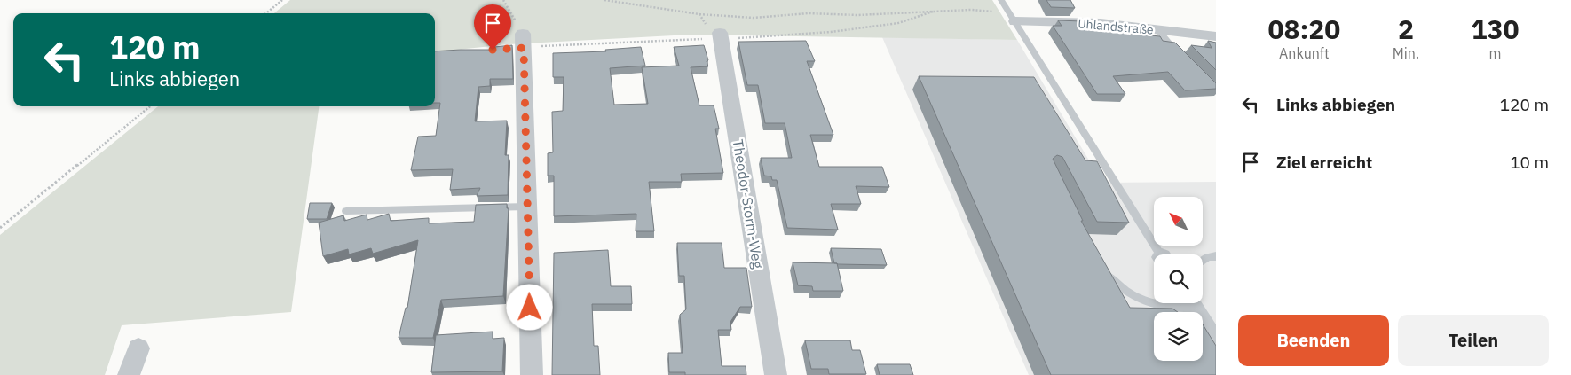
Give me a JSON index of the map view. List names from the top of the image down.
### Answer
{
  "streets": {
    "street": ["Uhlandstraße", "Theodor-Storm-Weg"]
  },
  "north": "top left",
  "page": {
    "eta": [
      "08:20",
      "Ankunft",
      "2",
      "Min.",
      "130",
      "m"
    ],
    "turn": ["120 m", "Links abbiegen"],
    "list": [
      {
        "name": "Links abbiegen",
        "value": "120 m"
      },
      {
        "name": "Ziel erreicht",
        "value": "10 m"
      }
    ],
    "buttons": ["Beenden", "Teilen"]
  }
}
